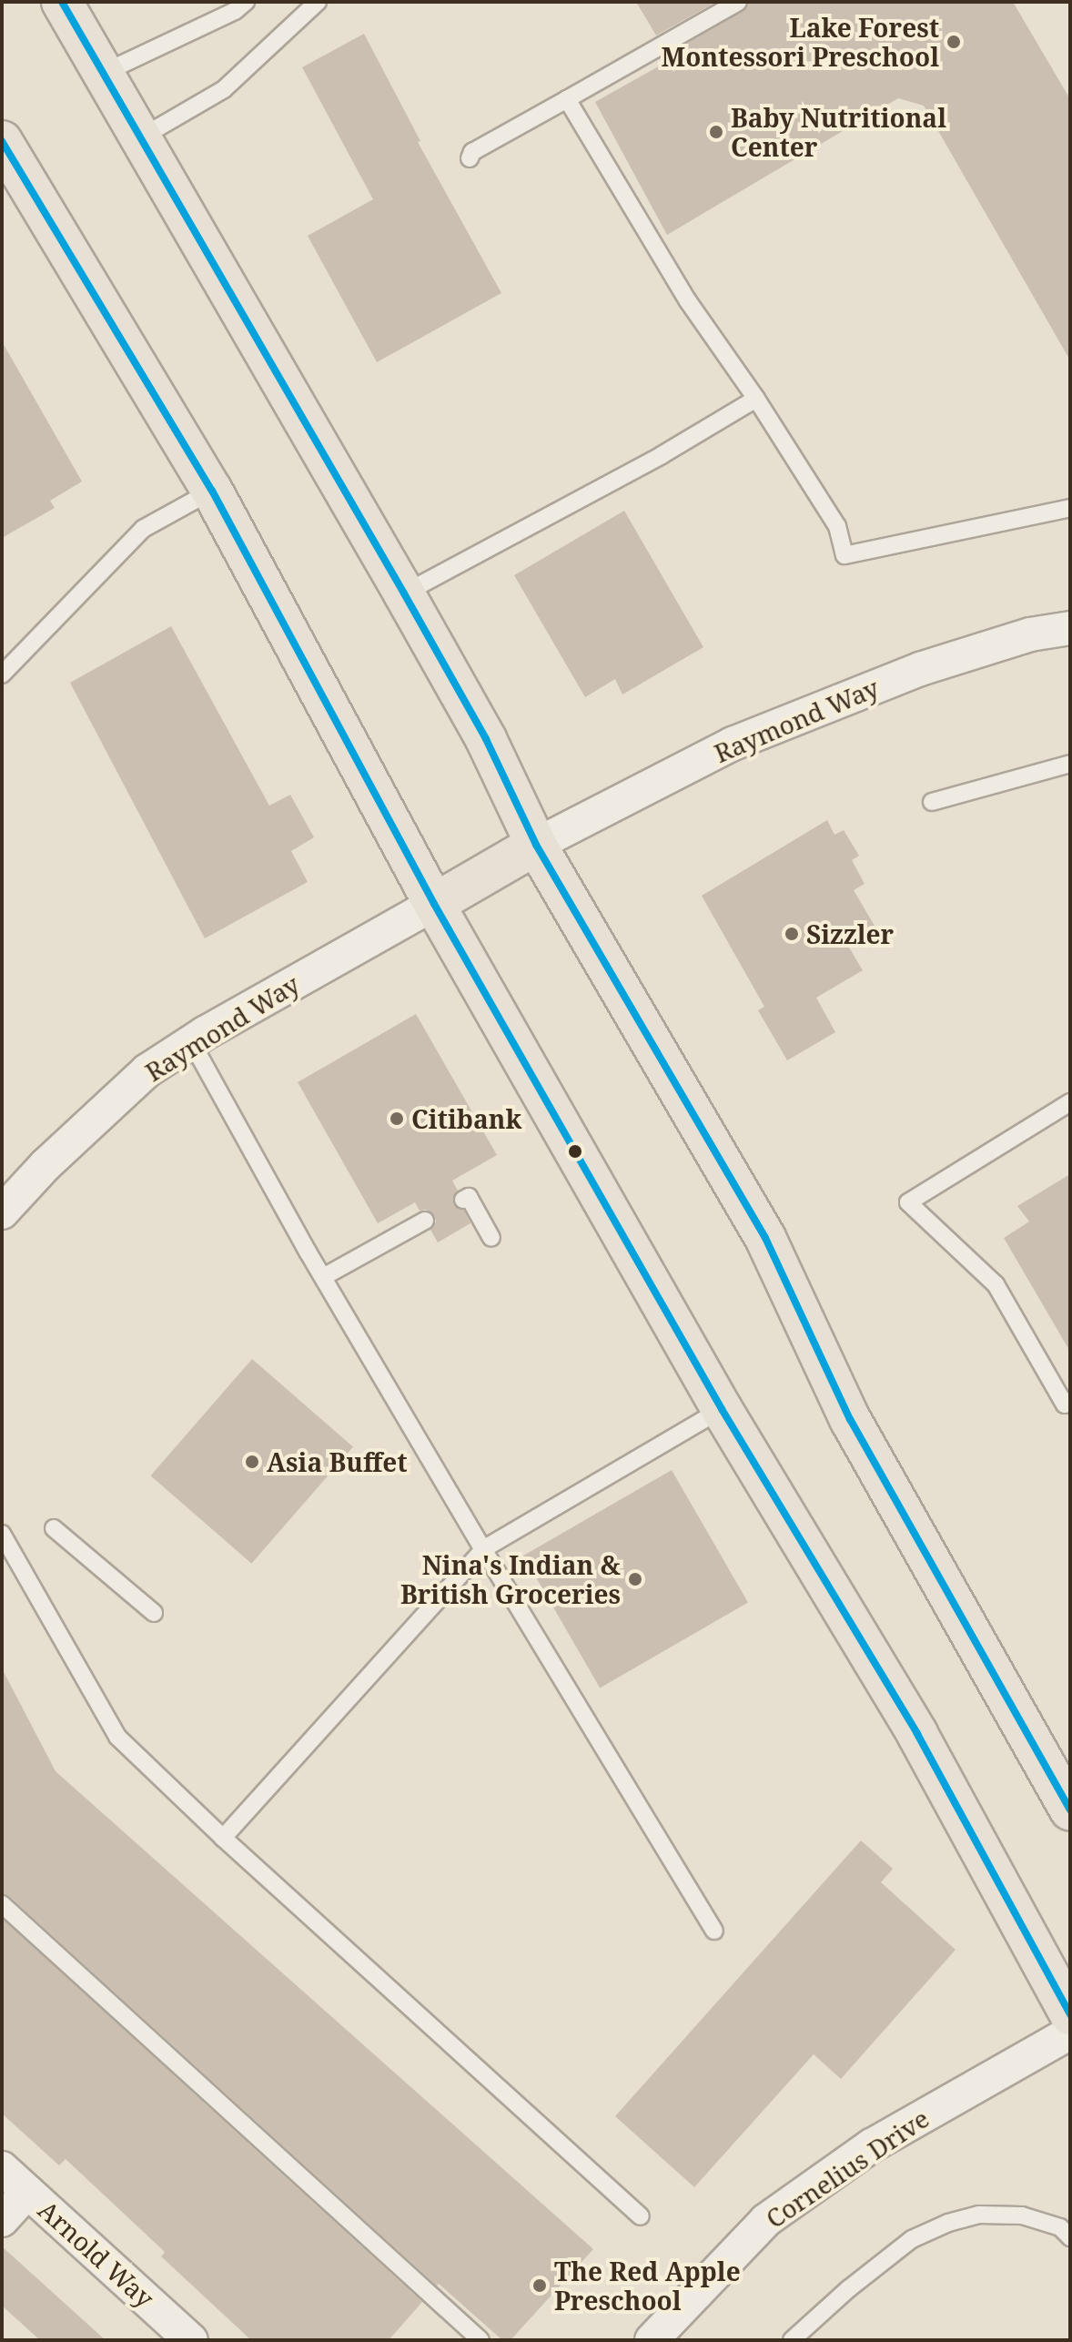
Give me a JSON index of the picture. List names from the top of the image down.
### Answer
{
  "streets": {
    "street": ["Raymond Way", "Cornelius Drive", "Arnold Way"]
  },
  "places": [
    "Lake Forest Montessori Preschool",
    "Baby Nutritional Center",
    "Sizzler",
    "Citibank",
    "Asia Buffet",
    "Nina's Indian & British Groceries",
    "The Red Apple Preschool"
  ]
}
